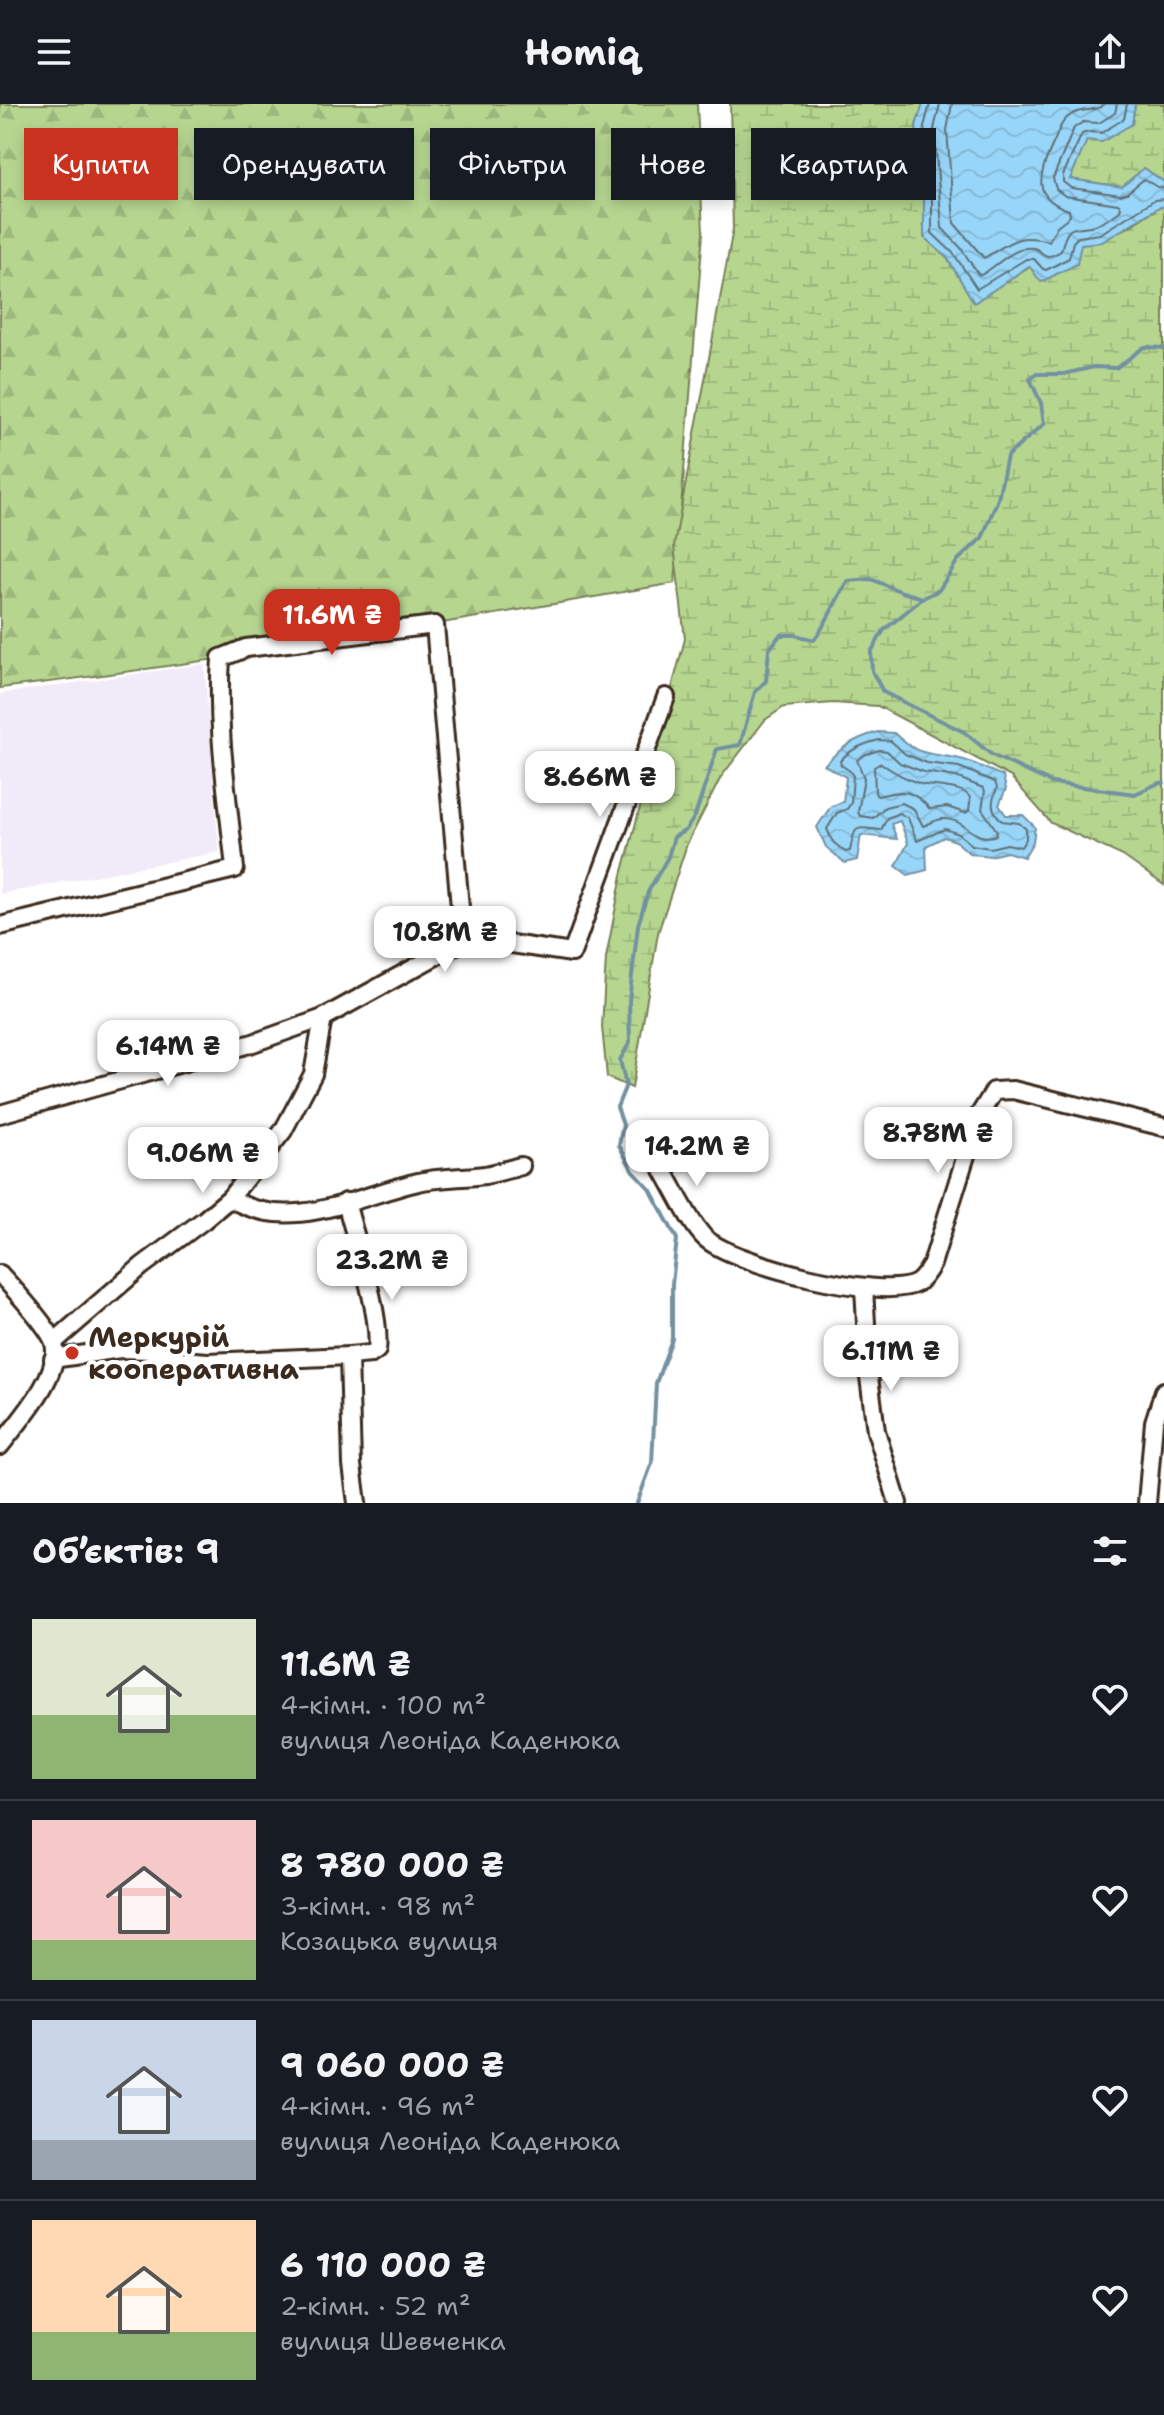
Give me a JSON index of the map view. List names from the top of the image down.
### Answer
{
  "places": ["Меркурій кооперативна"],
  "page": {
    "header": "Homiq",
    "chip": [
      "Купити",
      "Орендувати",
      "Фільтри",
      "Нове",
      "Квартира"
    ],
    "price": [
      "11.6M ₴",
      "8.66M ₴",
      "10.8M ₴",
      "6.14M ₴",
      "8.78M ₴",
      "14.2M ₴",
      "9.06M ₴",
      "23.2M ₴",
      "6.11M ₴"
    ],
    "heading": "Об’єктів: 9",
    "list": [
      {
        "name": "11.6M ₴",
        "note": "4-кімн. · 100 m² · вулиця Леоніда Каденюка"
      },
      {
        "name": "8 780 000 ₴",
        "note": "3-кімн. · 98 m² · Козацька вулиця"
      },
      {
        "name": "9 060 000 ₴",
        "note": "4-кімн. · 96 m² · вулиця Леоніда Каденюка"
      },
      {
        "name": "6 110 000 ₴",
        "note": "2-кімн. · 52 m² · вулиця Шевченка"
      }
    ]
  }
}
